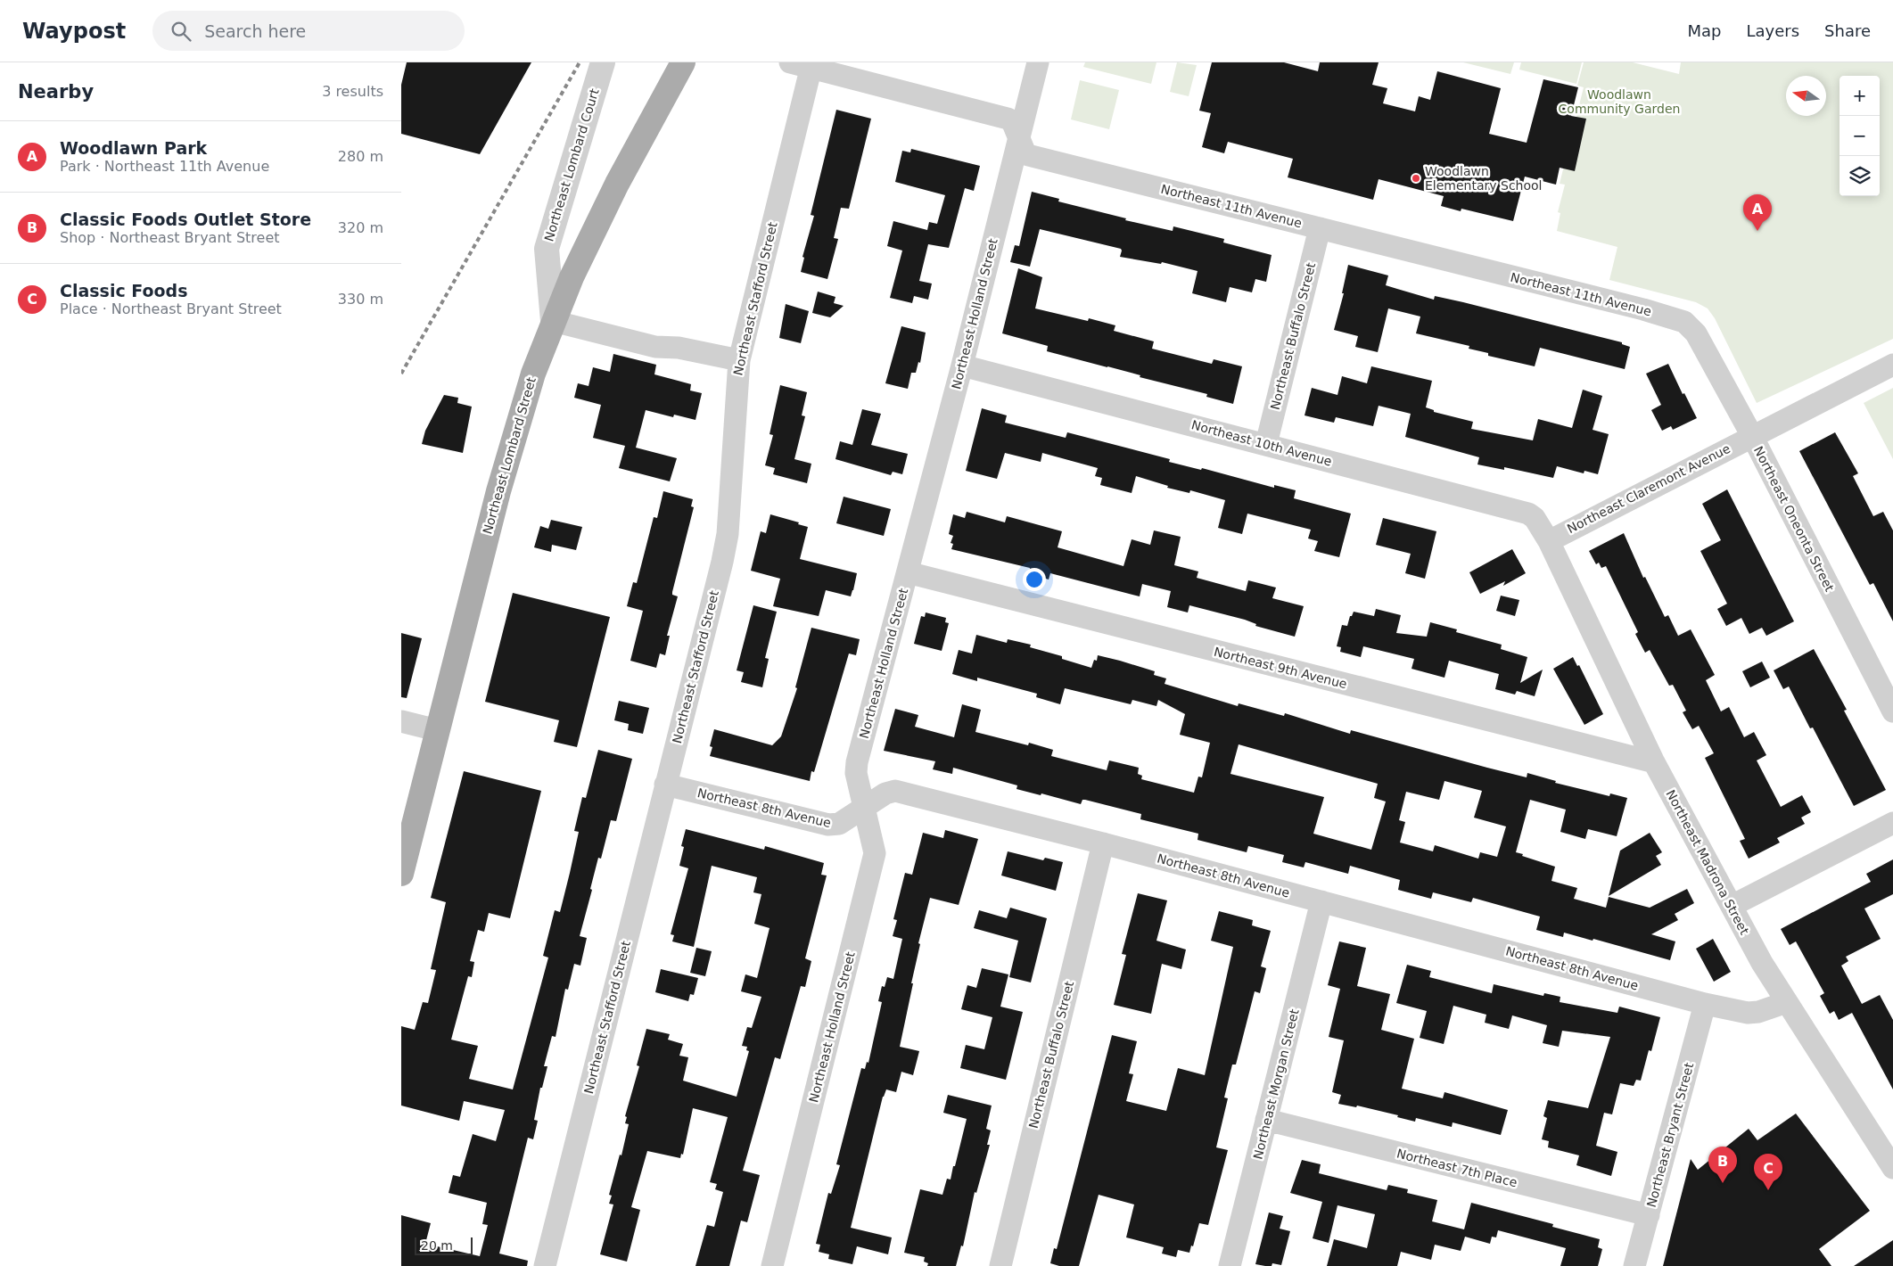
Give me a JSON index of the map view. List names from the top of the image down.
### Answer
{
  "streets": {
    "main road": ["Northeast Lombard Street"],
    "street": [
      "Northeast Lombard Court",
      "Northeast 11th Avenue",
      "Northeast Stafford Street",
      "Northeast Holland Street",
      "Northeast Buffalo Street",
      "Northeast 10th Avenue",
      "Northeast Claremont Avenue",
      "Northeast Oneonta Street",
      "Northeast 9th Avenue",
      "Northeast 8th Avenue",
      "Northeast Madrona Street",
      "Northeast Morgan Street",
      "Northeast Bryant Street",
      "Northeast 7th Place"
    ]
  },
  "crossings": [
    ["Northeast Lombard Court", "Northeast Lombard Street"],
    ["Northeast 11th Avenue", "Northeast Stafford Street"],
    ["Northeast 11th Avenue", "Northeast Holland Street"],
    ["Northeast 11th Avenue", "Northeast Buffalo Street"],
    ["Northeast 11th Avenue", "Northeast Oneonta Street"],
    ["Northeast Stafford Street", "Northeast 8th Avenue"],
    ["Northeast Holland Street", "Northeast 10th Avenue"],
    ["Northeast Holland Street", "Northeast 9th Avenue"],
    ["Northeast Holland Street", "Northeast 8th Avenue"],
    ["Northeast Buffalo Street", "Northeast 10th Avenue"],
    ["Northeast Buffalo Street", "Northeast 8th Avenue"],
    ["Northeast 10th Avenue", "Northeast Claremont Avenue"],
    ["Northeast 10th Avenue", "Northeast Madrona Street"],
    ["Northeast Claremont Avenue", "Northeast Oneonta Street"],
    ["Northeast Claremont Avenue", "Northeast Madrona Street"],
    ["Northeast 9th Avenue", "Northeast Madrona Street"],
    ["Northeast 8th Avenue", "Northeast Madrona Street"],
    ["Northeast 8th Avenue", "Northeast Morgan Street"],
    ["Northeast 8th Avenue", "Northeast Bryant Street"],
    ["Northeast Morgan Street", "Northeast 7th Place"],
    ["Northeast Bryant Street", "Northeast 7th Place"]
  ],
  "parks": ["Woodlawn Community Garden"],
  "places": ["Woodlawn Elementary School"],
  "scale_bar": "20 m",
  "north": "left",
  "page": {
    "header": "Waypost",
    "search": "Search here",
    "nav": ["Map", "Layers", "Share"],
    "heading": ["Nearby", "3 results"],
    "map_buttons": ["+", "−"],
    "list": [
      {
        "mark": "A",
        "name": "Woodlawn Park",
        "note": "Park · Northeast 11th Avenue",
        "value": "280 m"
      },
      {
        "mark": "B",
        "name": "Classic Foods Outlet Store",
        "note": "Shop · Northeast Bryant Street",
        "value": "320 m"
      },
      {
        "mark": "C",
        "name": "Classic Foods",
        "note": "Place · Northeast Bryant Street",
        "value": "330 m"
      }
    ],
    "pins": ["A", "B", "C"],
    "scale": "20 m"
  }
}
